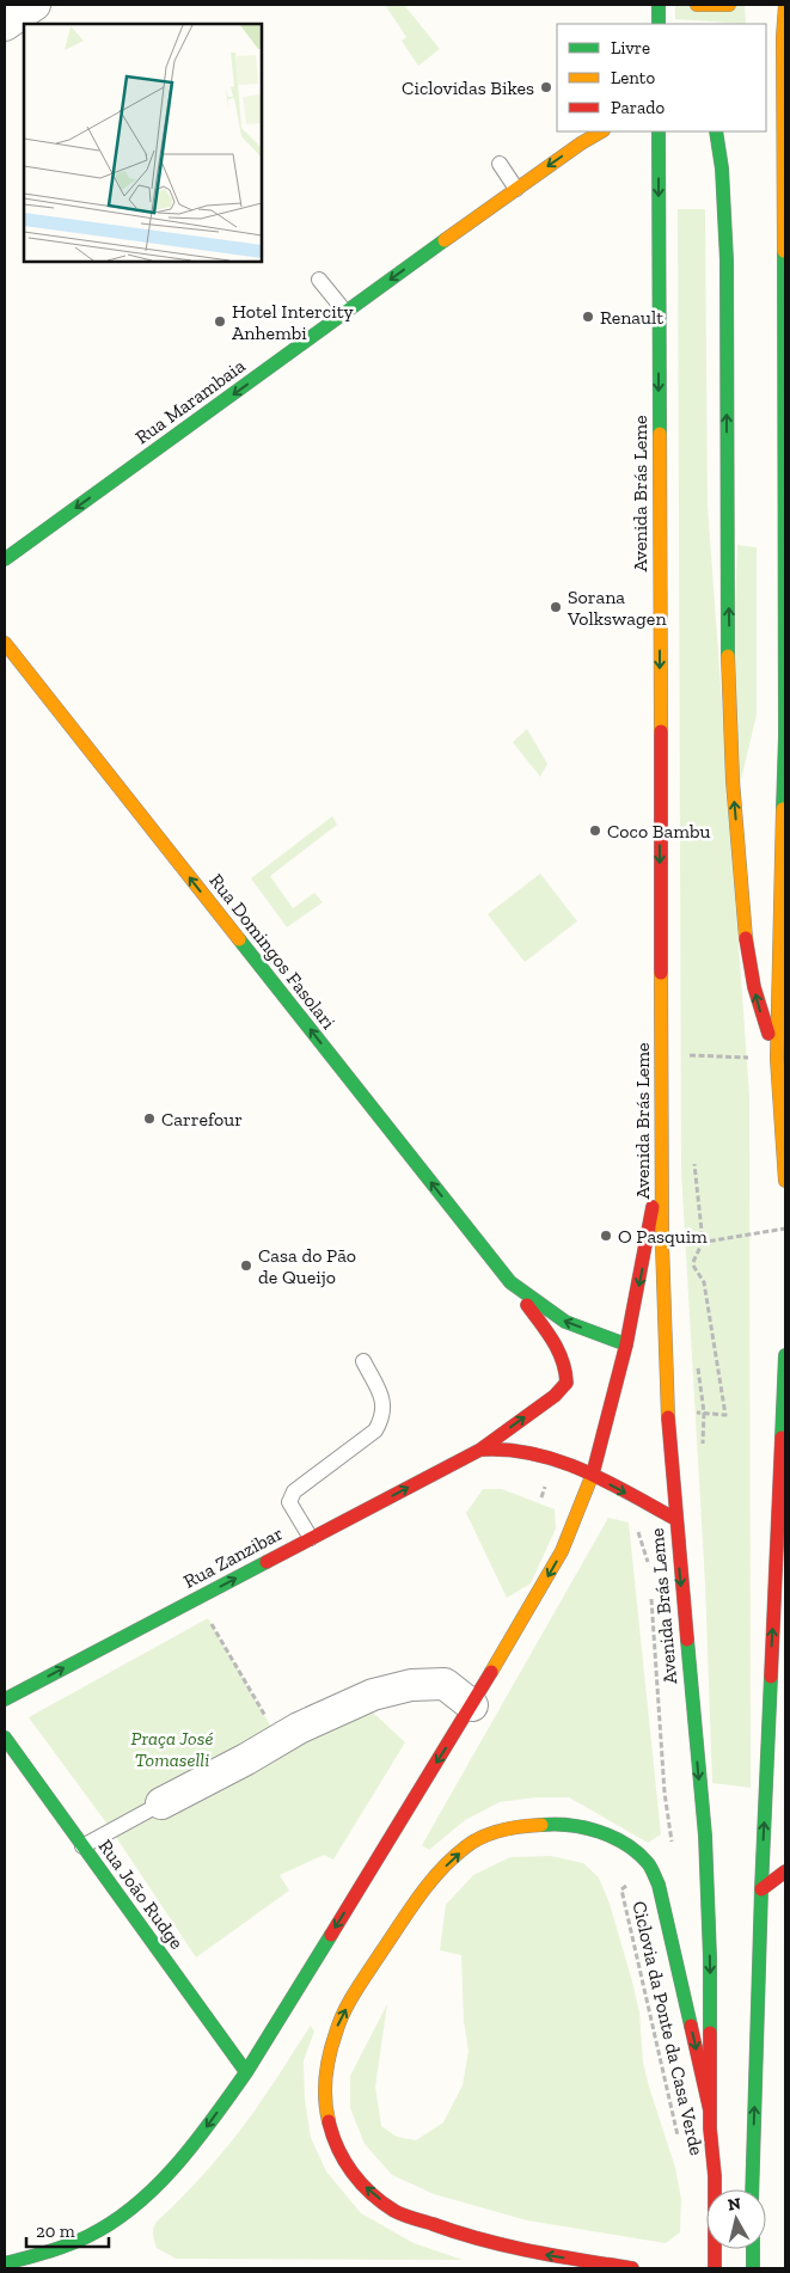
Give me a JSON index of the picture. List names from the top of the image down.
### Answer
{
  "streets": {
    "main road": [
      "Rua Marambaia",
      "Avenida Brás Leme",
      "Rua Domingos Fasolari",
      "Rua Zanzibar",
      "Rua João Rudge"
    ],
    "path": ["Ciclovia da Ponte da Casa Verde"]
  },
  "crossings": [
    ["Avenida Brás Leme", "Rua Zanzibar"],
    ["Rua Domingos Fasolari", "Rua Zanzibar"]
  ],
  "one_way": ["Rua Marambaia", "Rua Domingos Fasolari", "Rua Zanzibar"],
  "parks": ["Praça José Tomaselli"],
  "places": [
    "Ciclovidas Bikes",
    "Renault",
    "Hotel Intercity Anhembi",
    "Sorana Volkswagen",
    "Coco Bambu",
    "Carrefour",
    "O Pasquim",
    "Casa do Pão de Queijo"
  ],
  "legend": ["Livre", "Lento", "Parado"],
  "scale_bar": "20 m",
  "north": "top"
}
